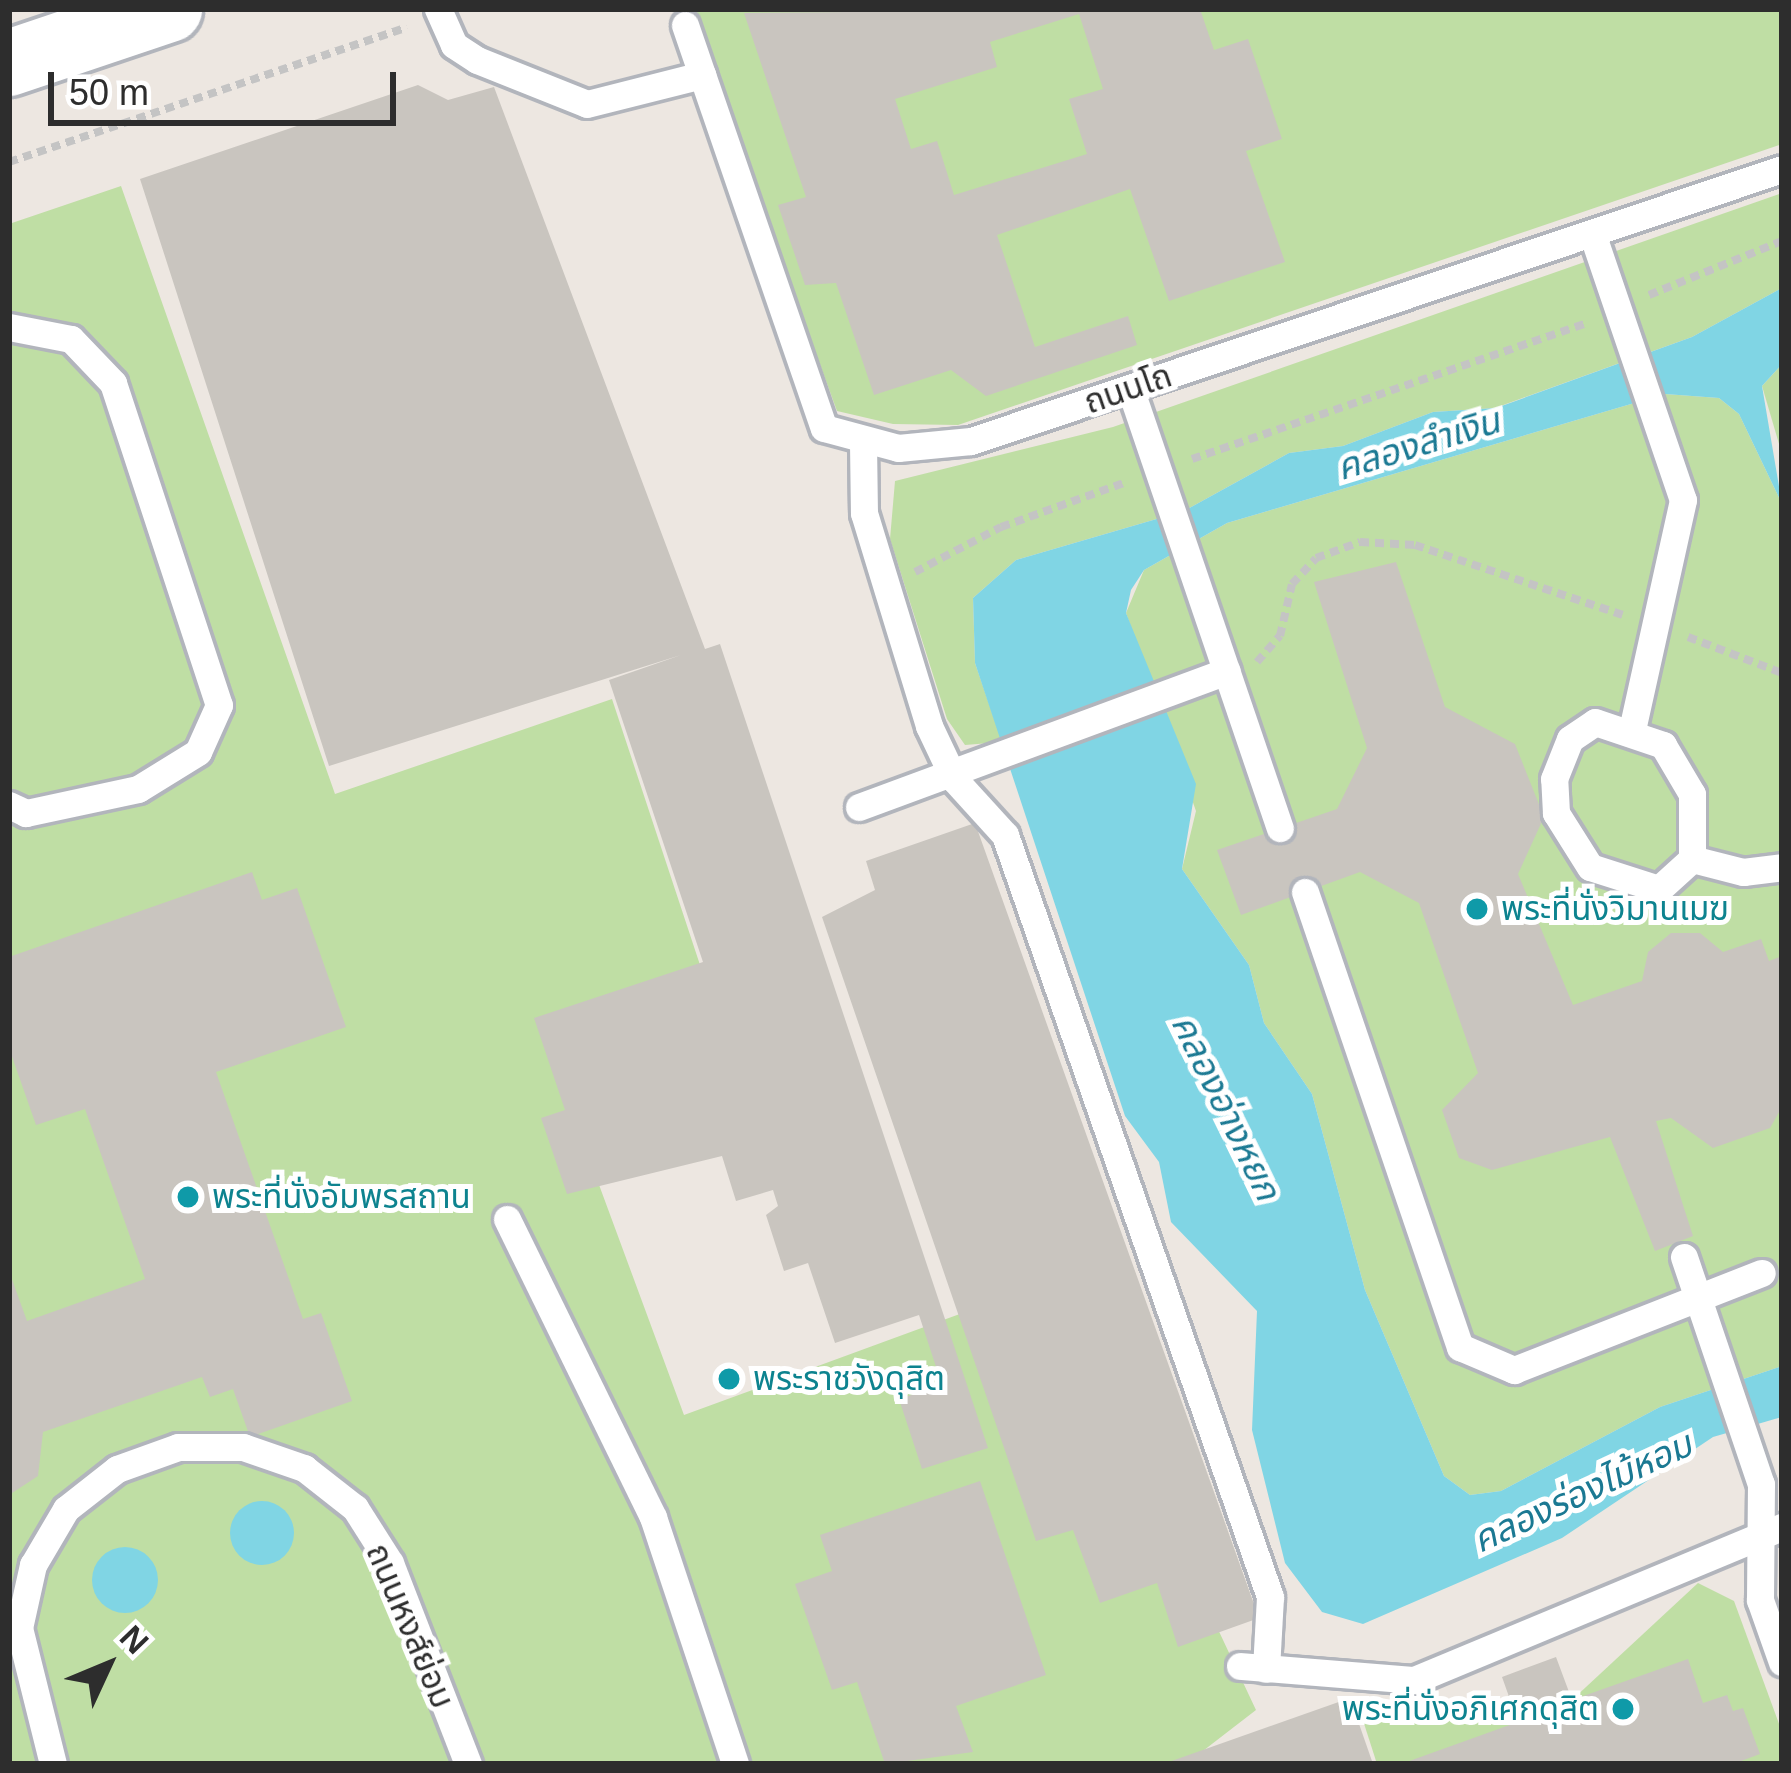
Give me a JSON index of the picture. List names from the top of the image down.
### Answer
{
  "streets": {
    "lane": ["ถนนโถ", "ถนนหงส์ย่อม"]
  },
  "water": ["คลองลำเงิน", "คลองอ่างหยก", "คลองร่องไม้หอม"],
  "places": [
    "พระที่นั่งวิมานเมฆ",
    "พระที่นั่งอัมพรสถาน",
    "พระราชวังดุสิต",
    "พระที่นั่งอภิเศกดุสิต"
  ],
  "scale_bar": "50 m",
  "north": "top right"
}
